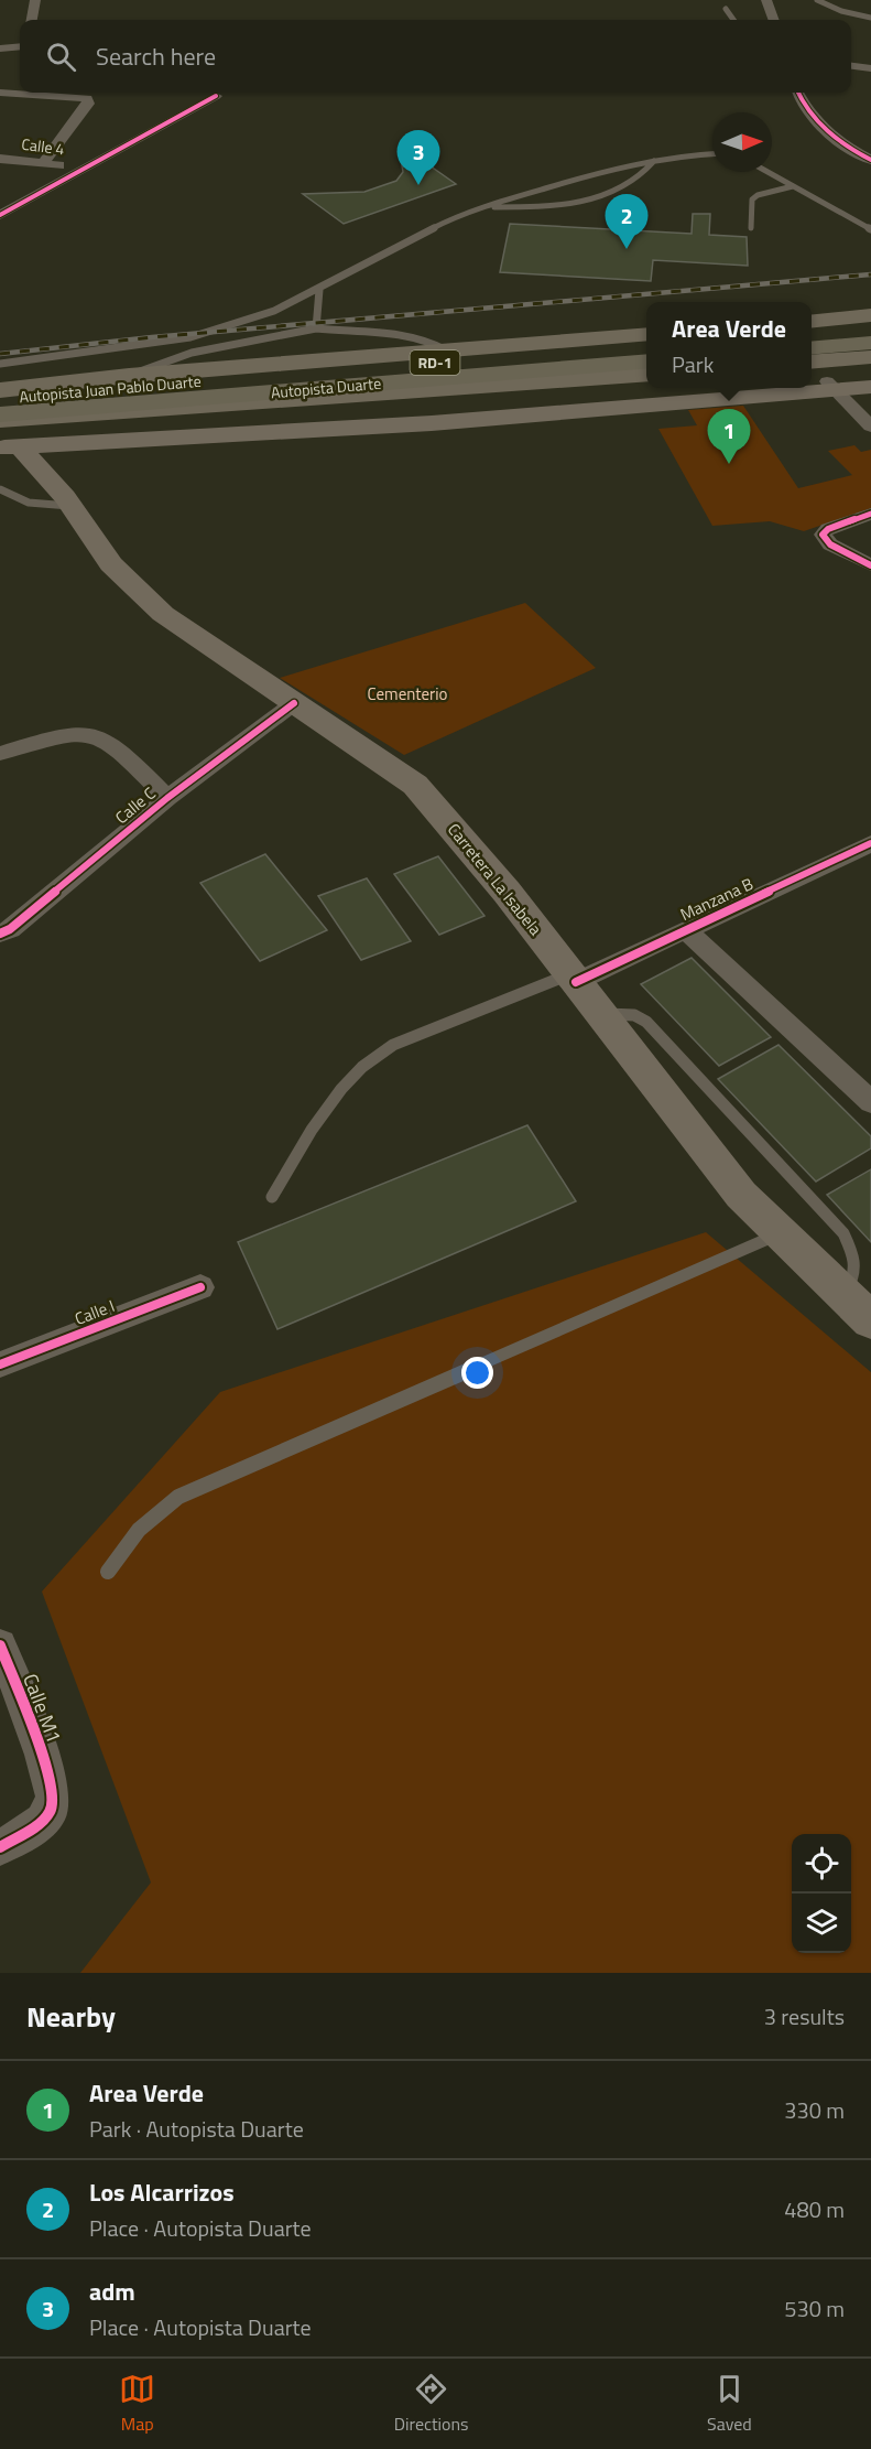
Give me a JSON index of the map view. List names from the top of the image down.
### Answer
{
  "streets": {
    "highway": ["RD-1", "Autopista Duarte", "Autopista Juan Pablo Duarte"],
    "main road": ["Carretera La Isabela"],
    "street": [
      "Calle 4",
      "Calle C",
      "Manzana B",
      "Calle I",
      "Calle M1"
    ]
  },
  "crossings": [
    ["Autopista Duarte", "Autopista Juan Pablo Duarte"],
    ["Calle C", "Carretera La Isabela"],
    ["Carretera La Isabela", "Manzana B"]
  ],
  "parks": ["Cementerio"],
  "north": "right",
  "page": {
    "search": "Search here",
    "pins": ["3", "2", "1"],
    "popup": ["Area Verde", "Park"],
    "heading": ["Nearby", "3 results"],
    "list": [
      {
        "mark": "1",
        "name": "Area Verde",
        "note": "Park · Autopista Duarte",
        "value": "330 m"
      },
      {
        "mark": "2",
        "name": "Los Alcarrizos",
        "note": "Place · Autopista Duarte",
        "value": "480 m"
      },
      {
        "mark": "3",
        "name": "adm",
        "note": "Place · Autopista Duarte",
        "value": "530 m"
      }
    ],
    "nav": ["Map", "Directions", "Saved"]
  }
}
